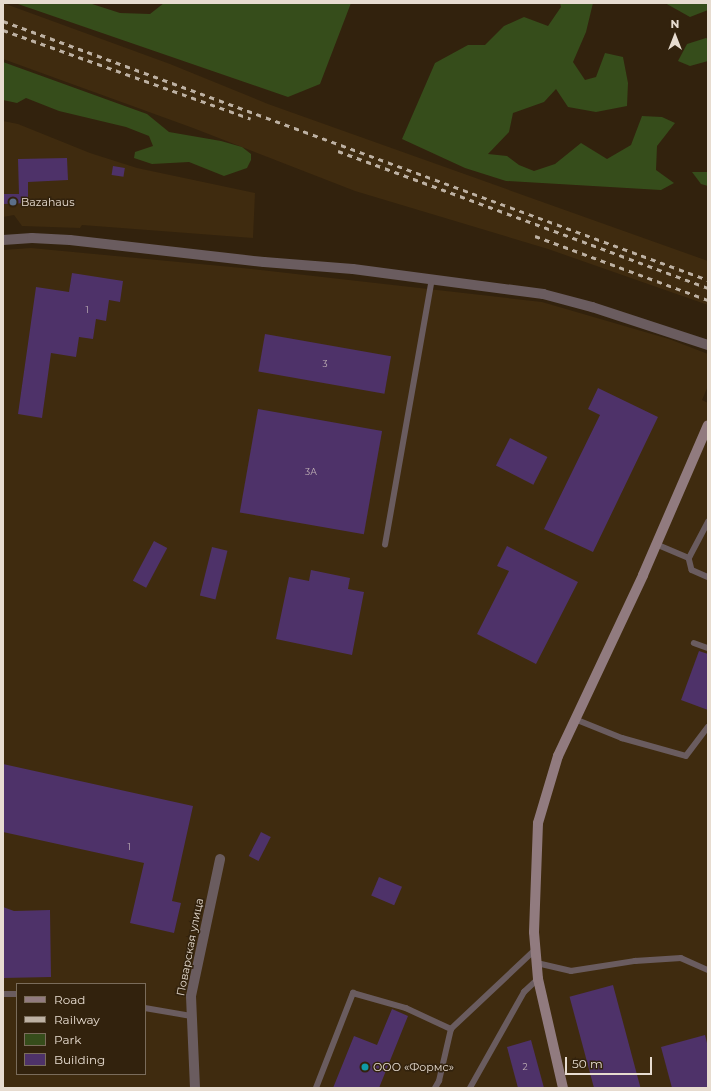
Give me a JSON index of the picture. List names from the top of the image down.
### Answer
{
  "streets": {
    "street": ["Поварская улица"]
  },
  "places": ["Bazahaus", "ООО «Формс»"],
  "house_numbers": [
    "1",
    "3",
    "3А",
    "1",
    "2"
  ],
  "legend": [
    "Road",
    "Railway",
    "Park",
    "Building"
  ],
  "scale_bar": "50 m",
  "north": "top"
}
